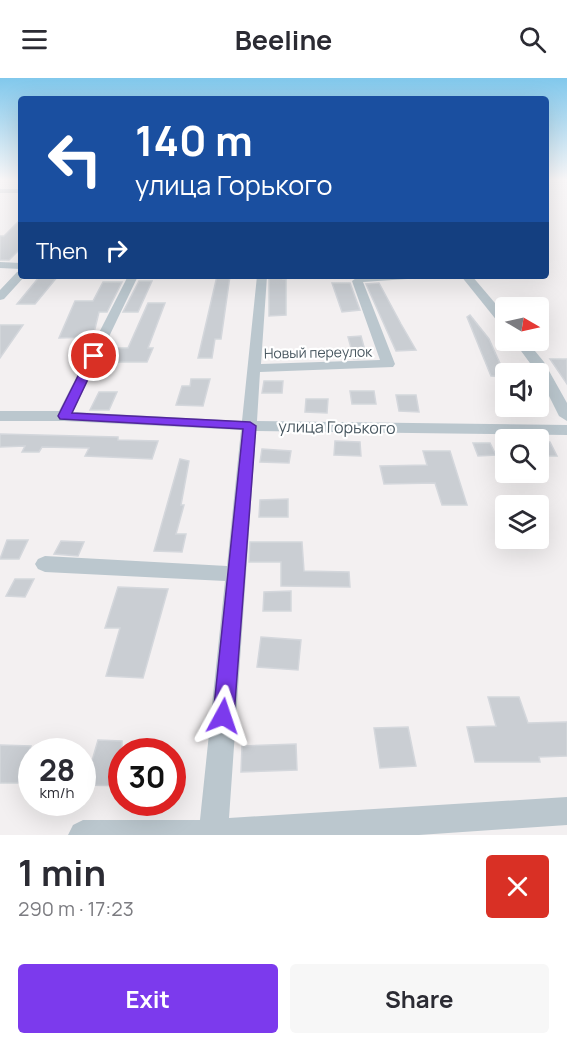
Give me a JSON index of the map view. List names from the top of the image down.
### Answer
{
  "streets": {
    "street": ["Новый переулок", "улица Горького"]
  },
  "north": "right",
  "page": {
    "header": "Beeline",
    "turn": ["140 m", "улица Горького"],
    "then": "Then",
    "speed": "28 km/h",
    "limit": "30",
    "heading": ["1 min", "290 m · 17:23"],
    "buttons": ["Exit", "Share"]
  }
}
